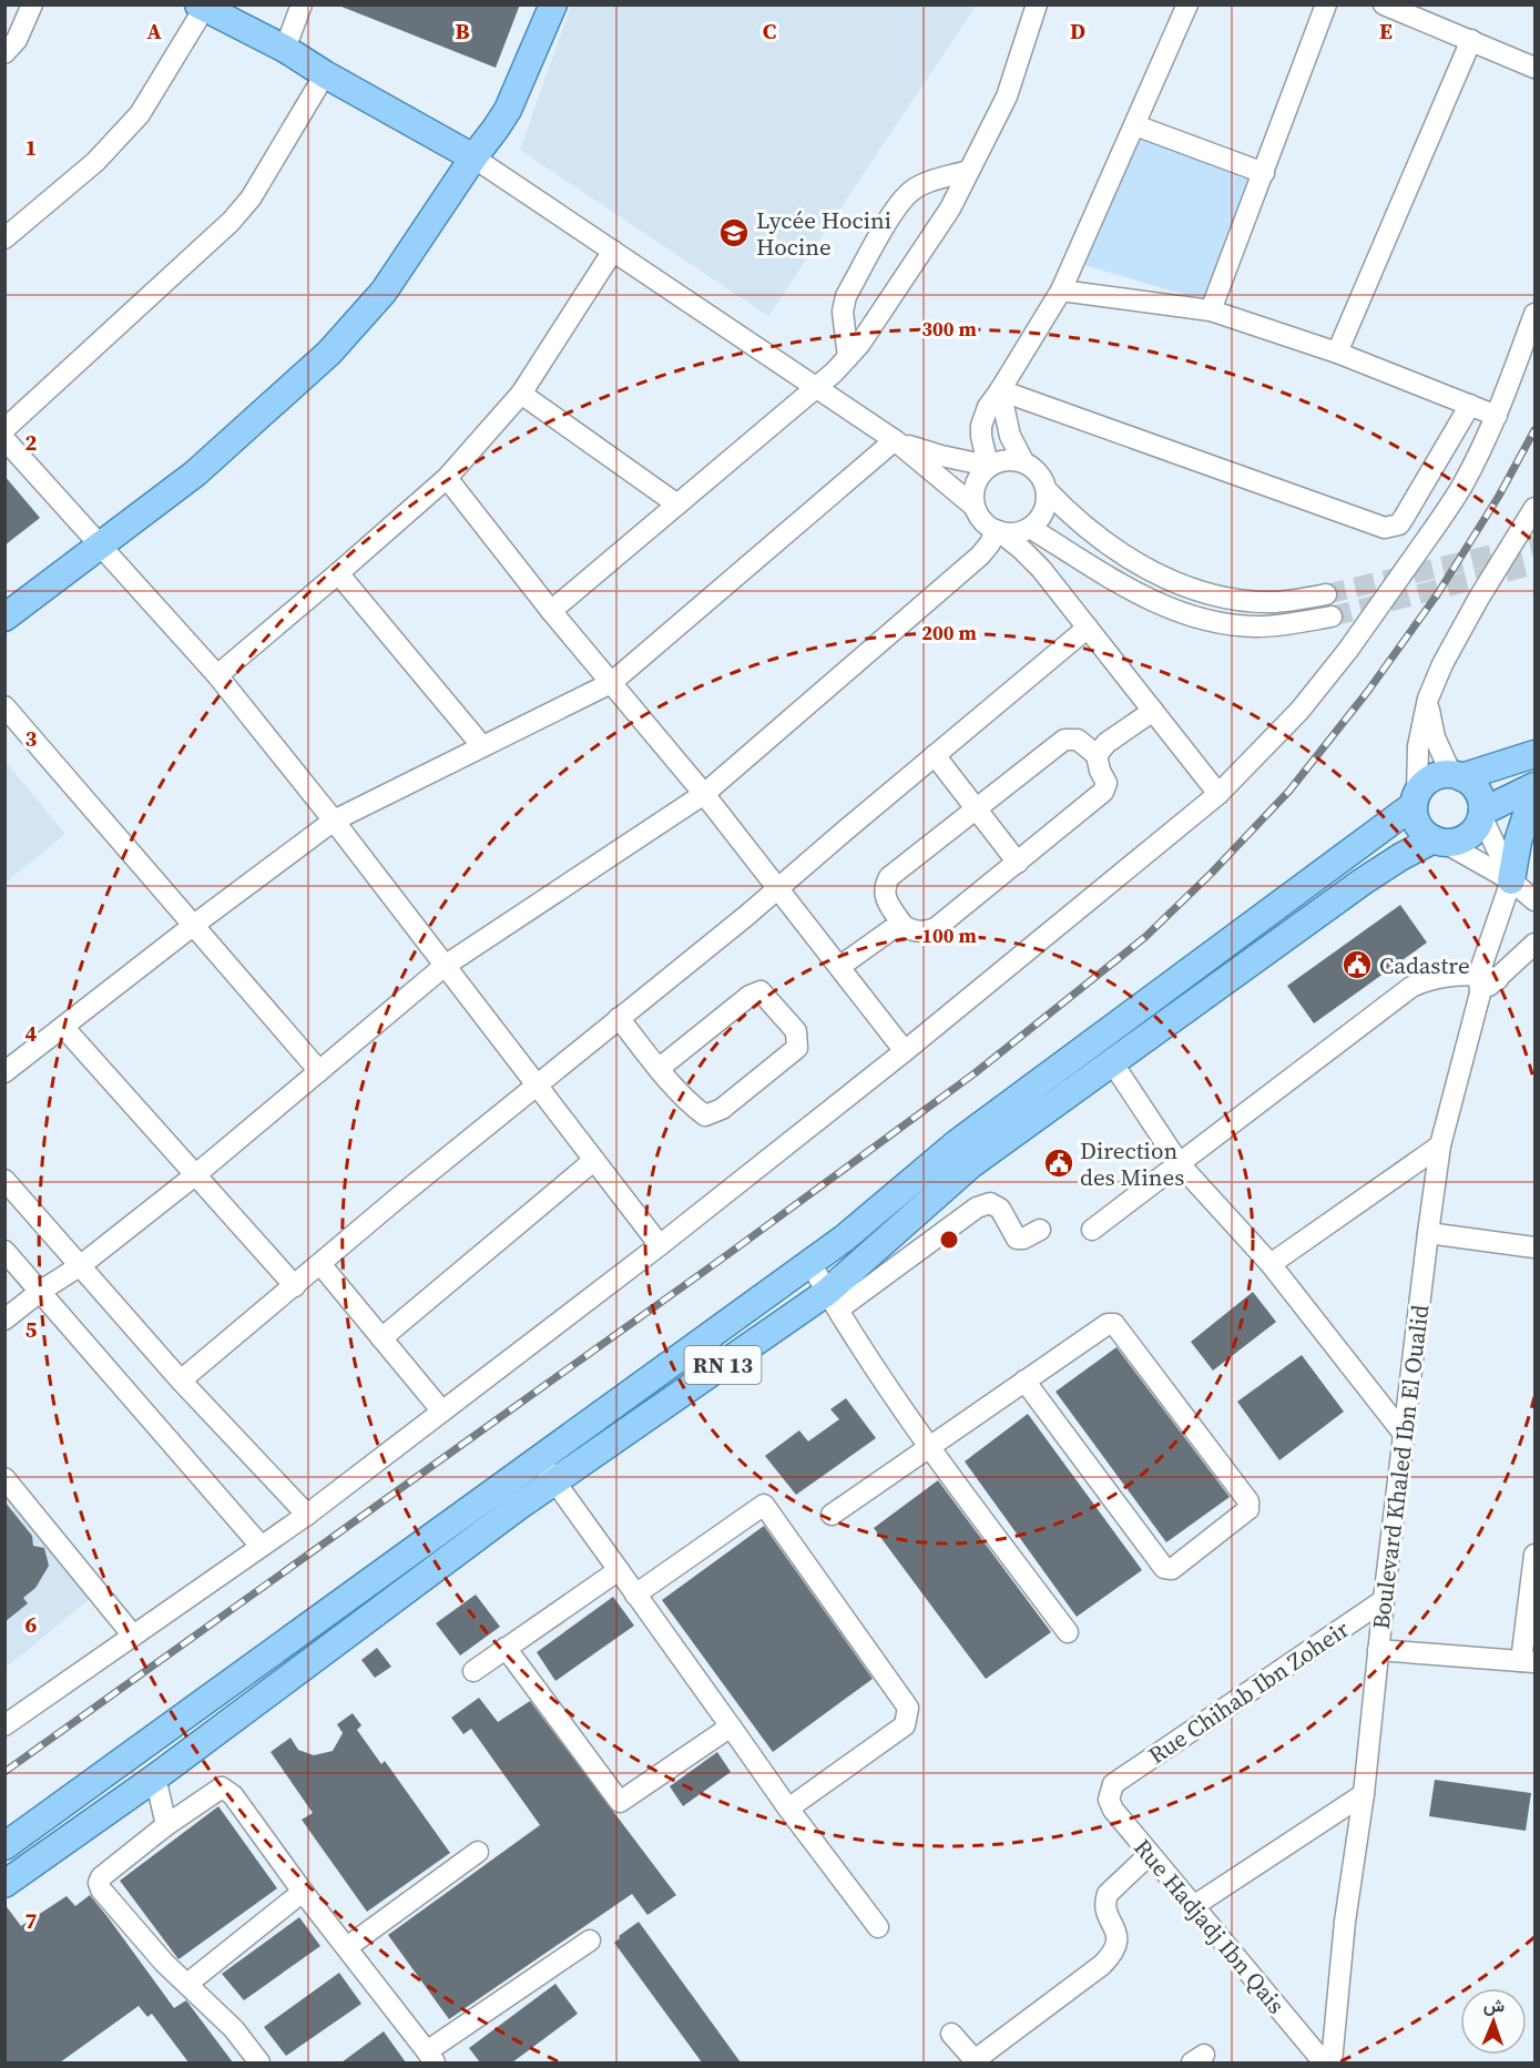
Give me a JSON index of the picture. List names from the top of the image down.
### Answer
{
  "streets": {
    "main road": ["RN 13"],
    "street": ["Boulevard Khaled Ibn El Oualid", "Rue Chihab Ibn Zoheir", "Rue Hadjadj Ibn Qais"]
  },
  "crossings": [
    ["Boulevard Khaled Ibn El Oualid", "Rue Chihab Ibn Zoheir"],
    ["Rue Chihab Ibn Zoheir", "Rue Hadjadj Ibn Qais"]
  ],
  "places": {
    "school or university": ["Lycée Hocini Hocine"],
    "public building": ["Cadastre", "Direction des Mines"]
  },
  "north": "top",
  "grid": {
    "columns": [
      "A",
      "B",
      "C",
      "D",
      "E"
    ],
    "rows": [
      "1",
      "2",
      "3",
      "4",
      "5",
      "6",
      "7"
    ]
  },
  "rings": ["300 m", "200 m", "100 m"]
}
